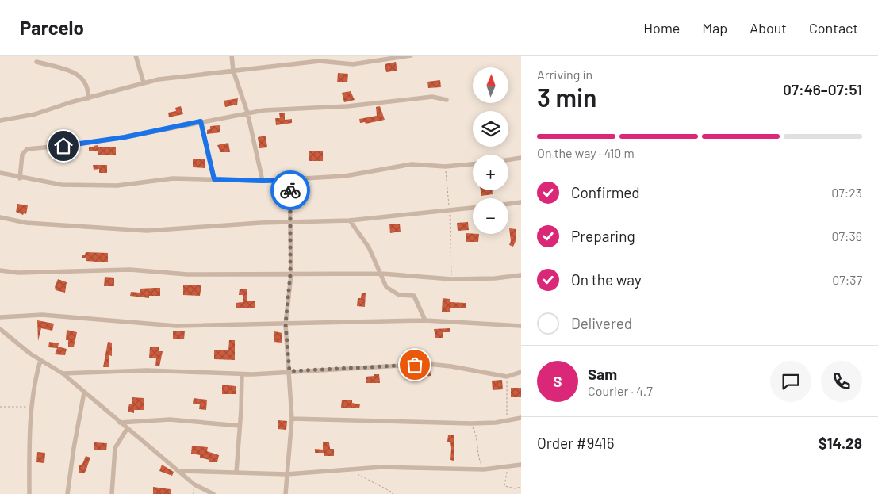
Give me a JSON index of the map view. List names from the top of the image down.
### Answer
{
  "north": "top",
  "page": {
    "header": "Parcelo",
    "nav": [
      "Home",
      "Map",
      "About",
      "Contact"
    ],
    "heading": ["3 min", "Arriving in", "07:46–07:51"],
    "panel": [
      "Sam",
      "Courier · 4.7",
      "Order #9416",
      "$14.28"
    ],
    "map_buttons": ["+", "−"],
    "bar": "On the way · 410 m",
    "list": [
      ["Confirmed", "07:23"],
      ["Preparing", "07:36"],
      ["On the way", "07:37"],
      "Delivered"
    ],
    "round": "S"
  }
}
